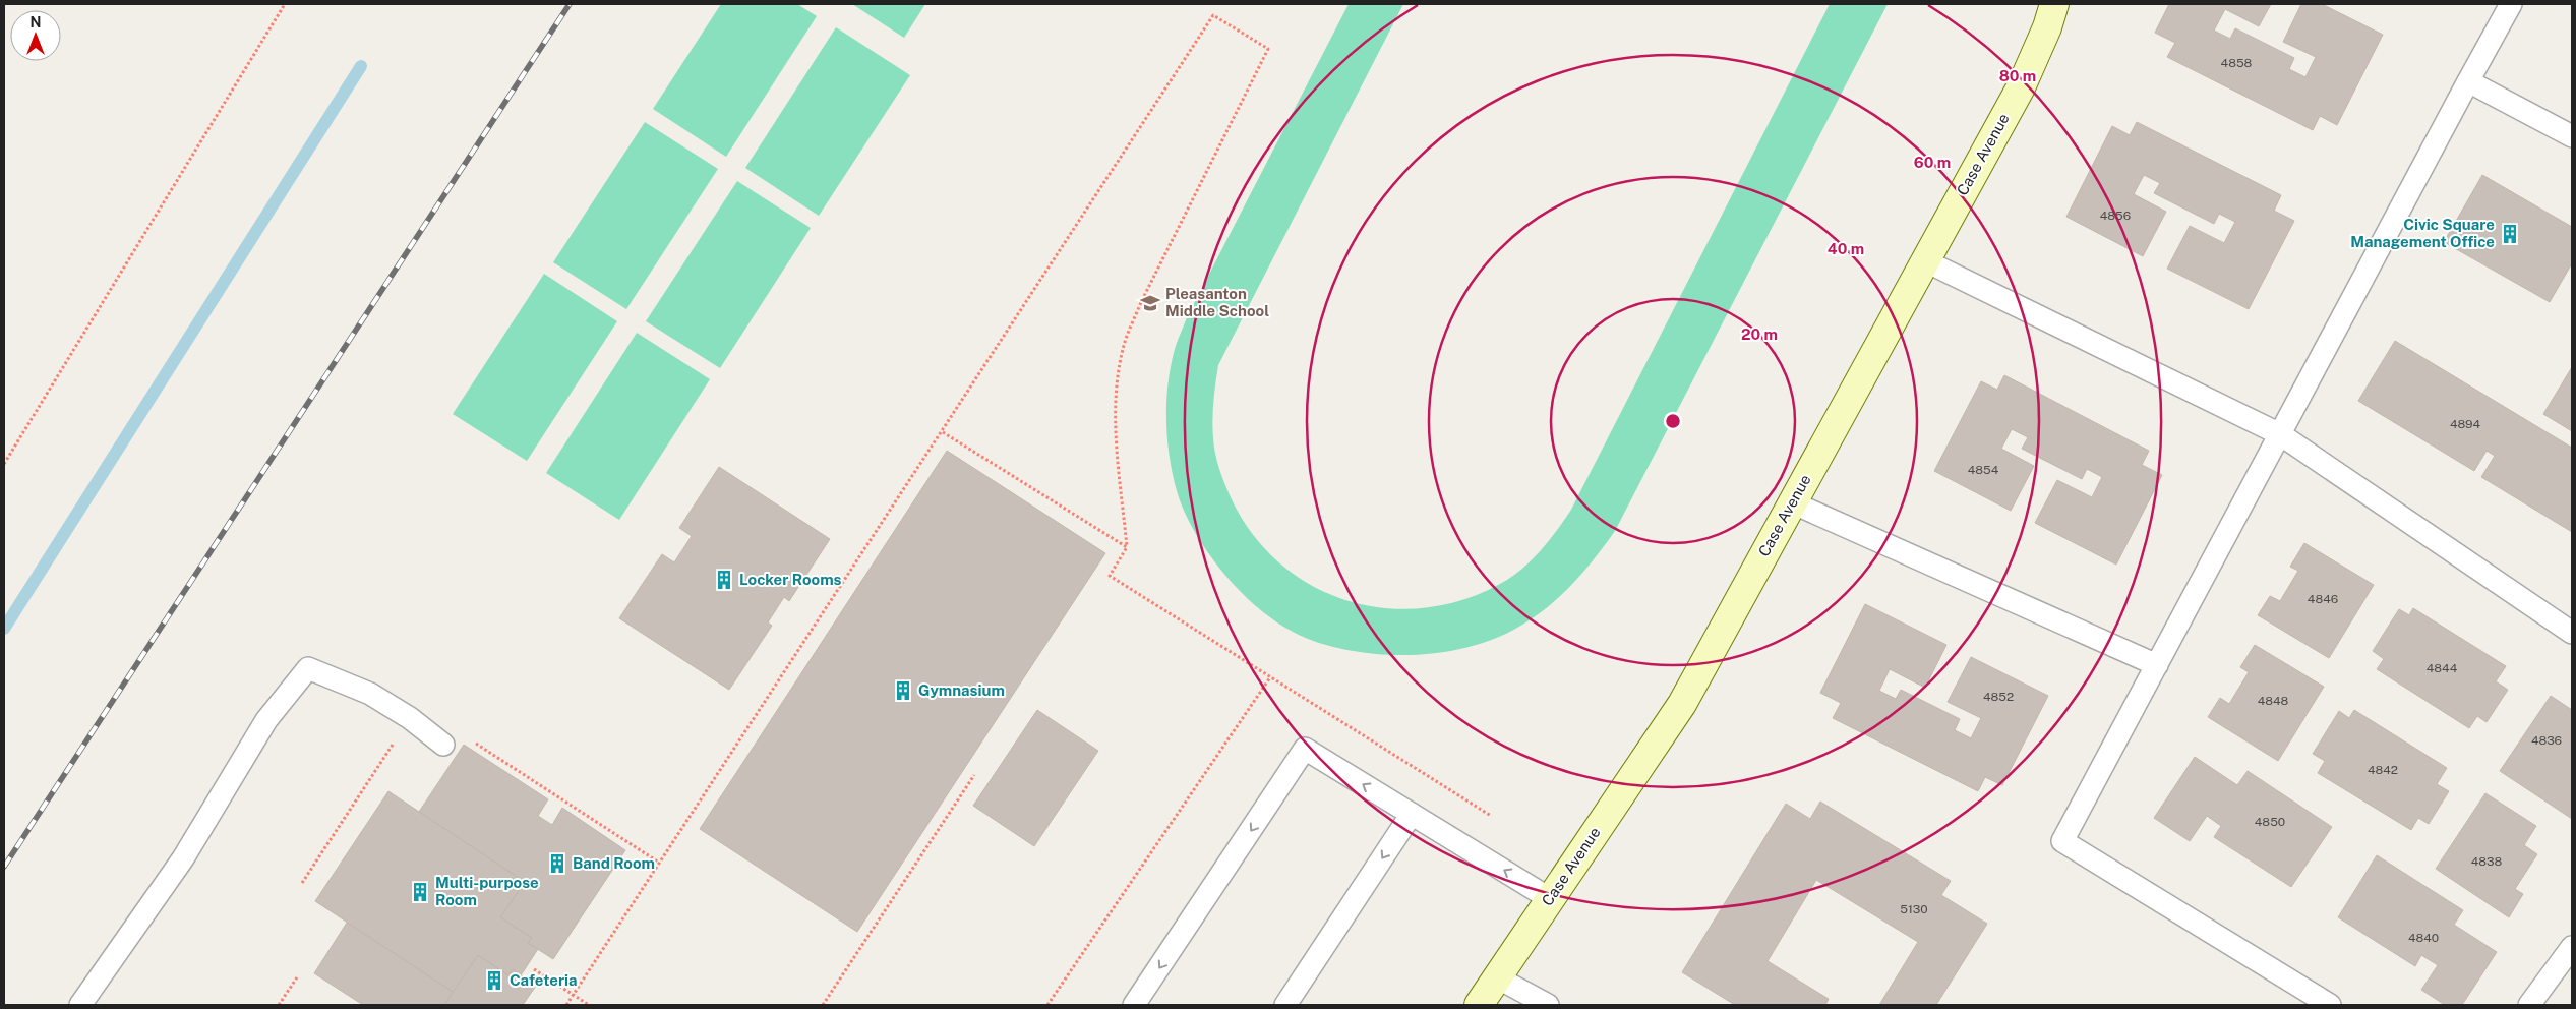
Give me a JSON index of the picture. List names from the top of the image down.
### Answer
{
  "streets": {
    "street": ["Case Avenue"]
  },
  "places": {
    "building": [
      "Civic Square Management Office",
      "Locker Rooms",
      "Gymnasium",
      "Band Room",
      "Multi-purpose Room",
      "Cafeteria"
    ],
    "school or university": ["Pleasanton Middle School"]
  },
  "house_numbers": [
    "4858",
    "4856",
    "4894",
    "4854",
    "4846",
    "4844",
    "4852",
    "4848",
    "4836",
    "4842",
    "4850",
    "4838",
    "5130",
    "4840"
  ],
  "north": "top",
  "rings": [
    "80 m",
    "60 m",
    "40 m",
    "20 m"
  ]
}
